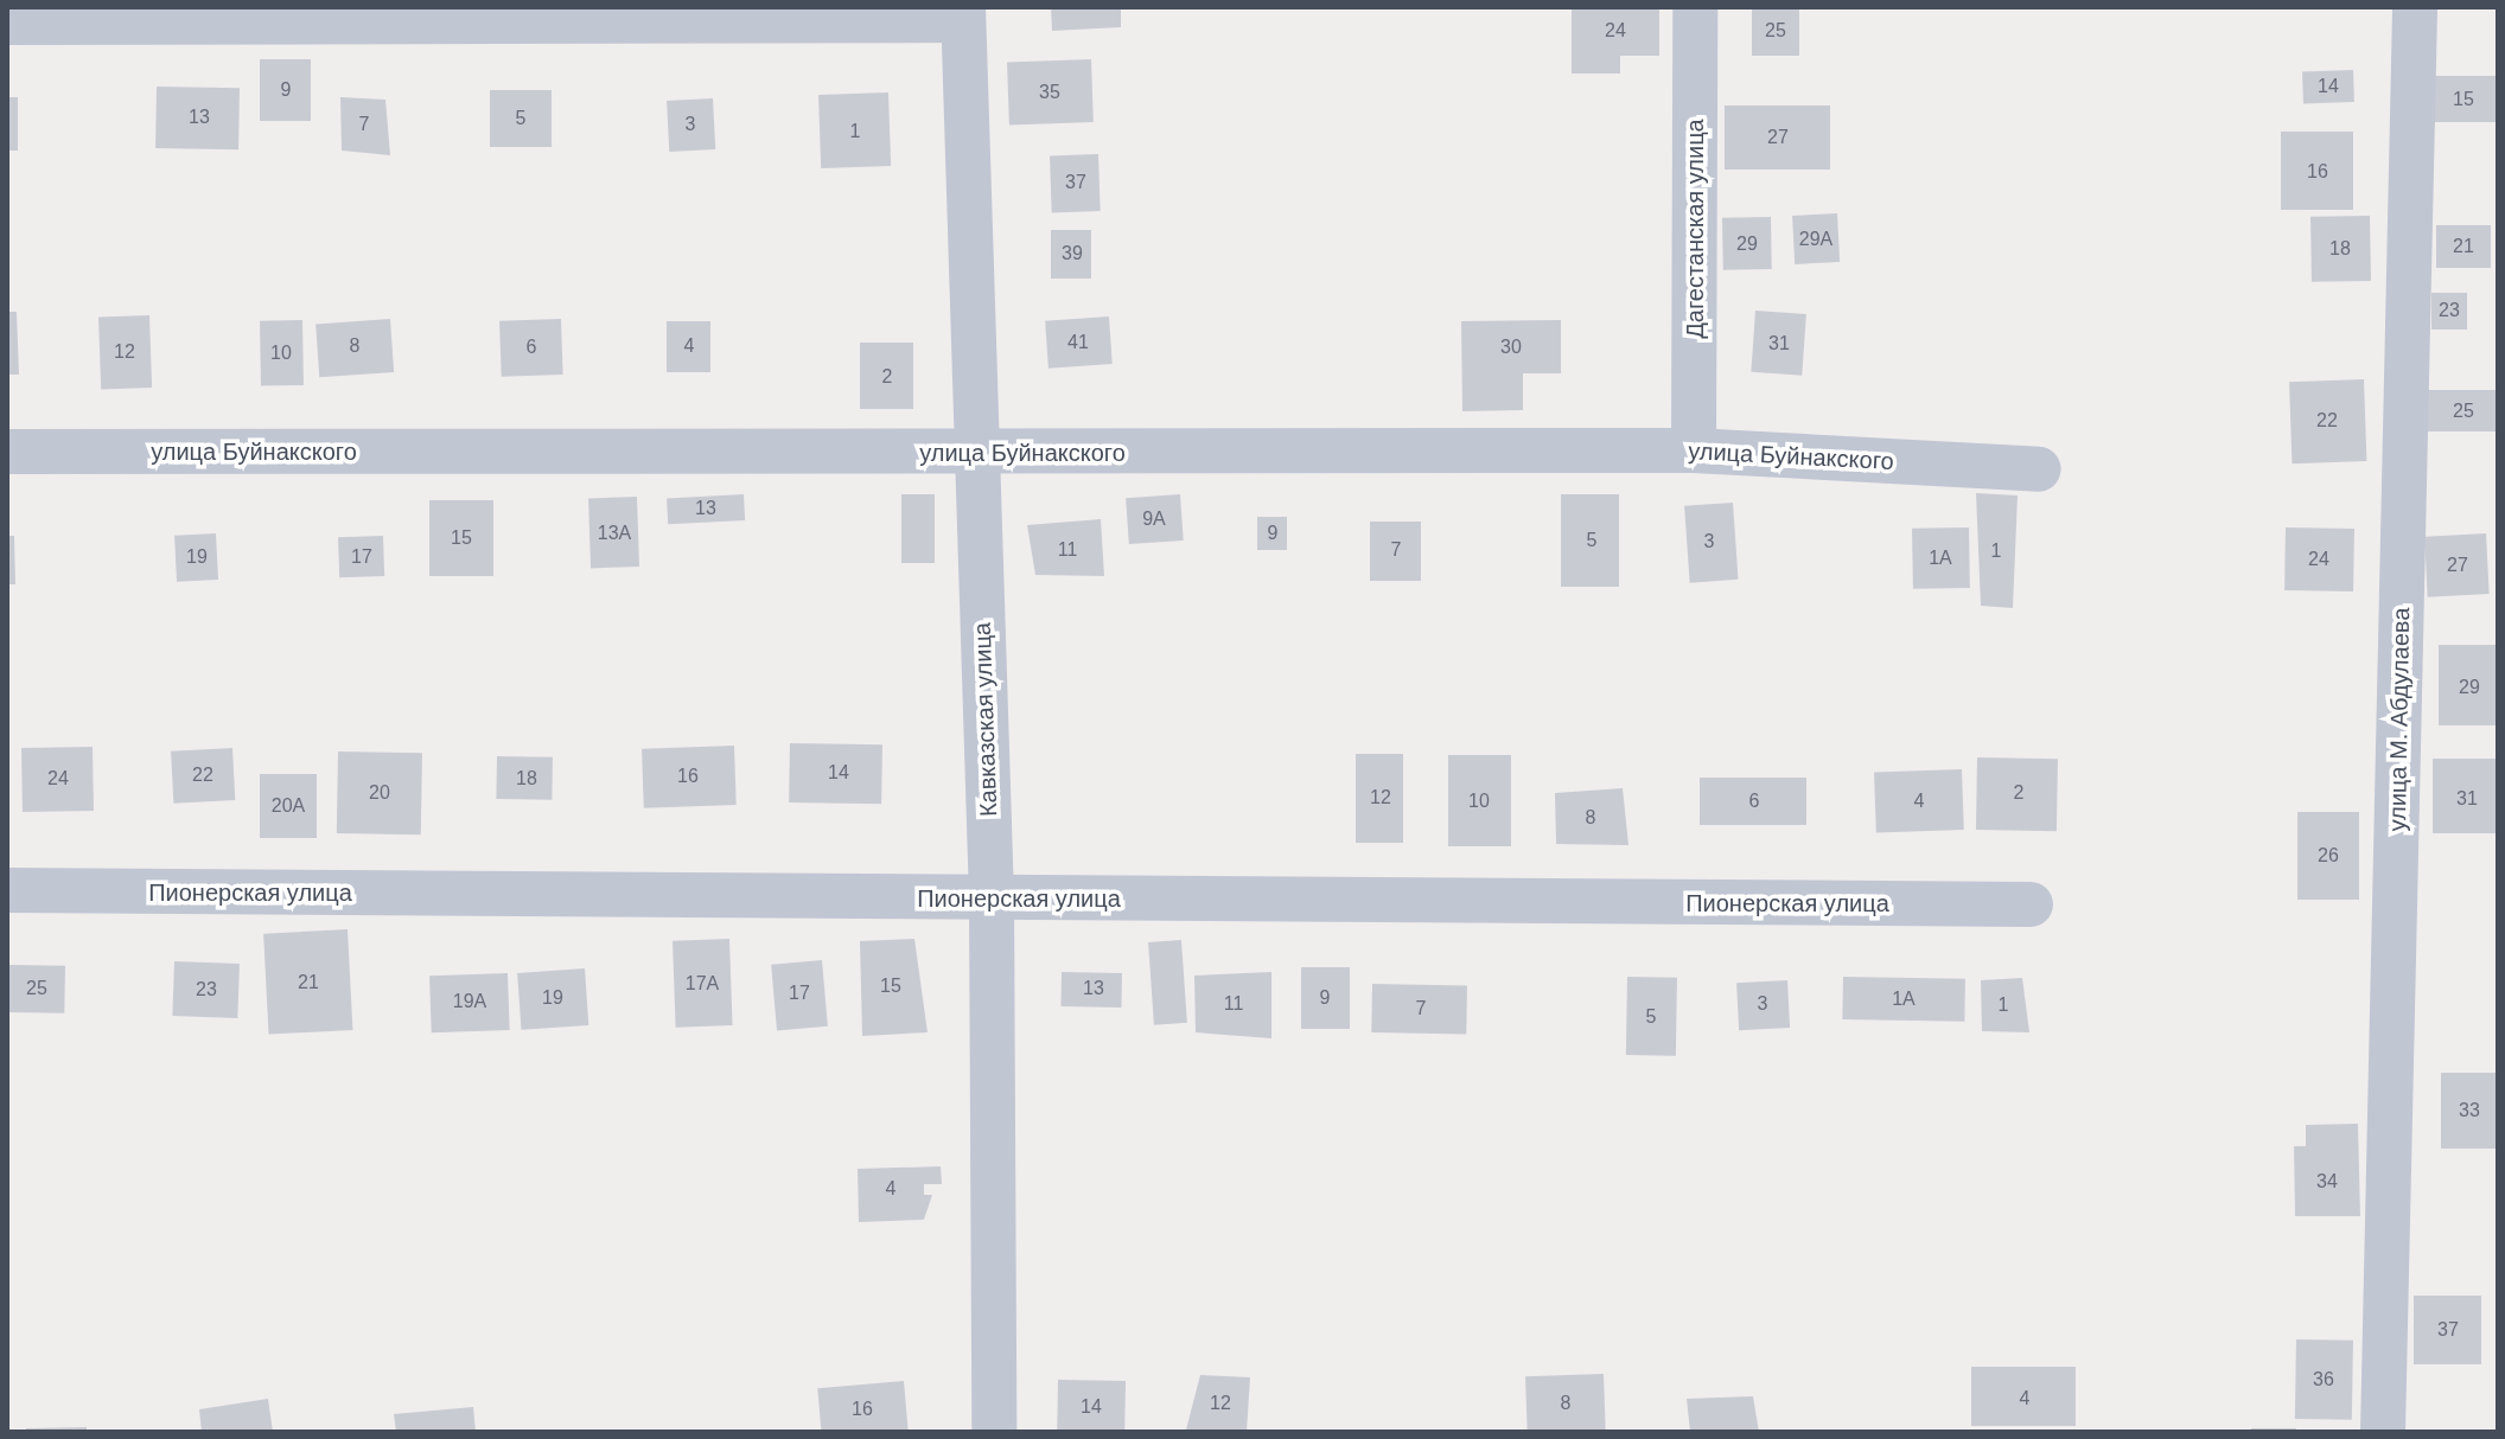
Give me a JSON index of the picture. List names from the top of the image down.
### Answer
{
  "streets": {
    "street": [
      "Дагестанская улица",
      "улица Буйнакского",
      "Кавказская улица",
      "улица М. Абдулаева",
      "Пионерская улица"
    ]
  },
  "crossings": [
    ["Дагестанская улица", "улица Буйнакского"],
    ["улица Буйнакского", "Кавказская улица"],
    ["Кавказская улица", "Пионерская улица"]
  ],
  "house_numbers": [
    "24",
    "25",
    "14",
    "9",
    "35",
    "15",
    "13",
    "5",
    "7",
    "3",
    "1",
    "27",
    "16",
    "37",
    "29А",
    "29",
    "21",
    "18",
    "39",
    "23",
    "41",
    "31",
    "8",
    "4",
    "6",
    "30",
    "12",
    "10",
    "2",
    "25",
    "22",
    "13",
    "9А",
    "13А",
    "9",
    "15",
    "5",
    "3",
    "11",
    "7",
    "1",
    "19",
    "17",
    "1А",
    "24",
    "27",
    "29",
    "14",
    "22",
    "16",
    "24",
    "18",
    "20",
    "2",
    "12",
    "31",
    "10",
    "6",
    "4",
    "20А",
    "8",
    "26",
    "21",
    "17А",
    "15",
    "25",
    "13",
    "23",
    "17",
    "19",
    "9",
    "1А",
    "19А",
    "11",
    "3",
    "1",
    "7",
    "5",
    "33",
    "34",
    "4",
    "37",
    "36",
    "4",
    "12",
    "8",
    "14",
    "16"
  ]
}
